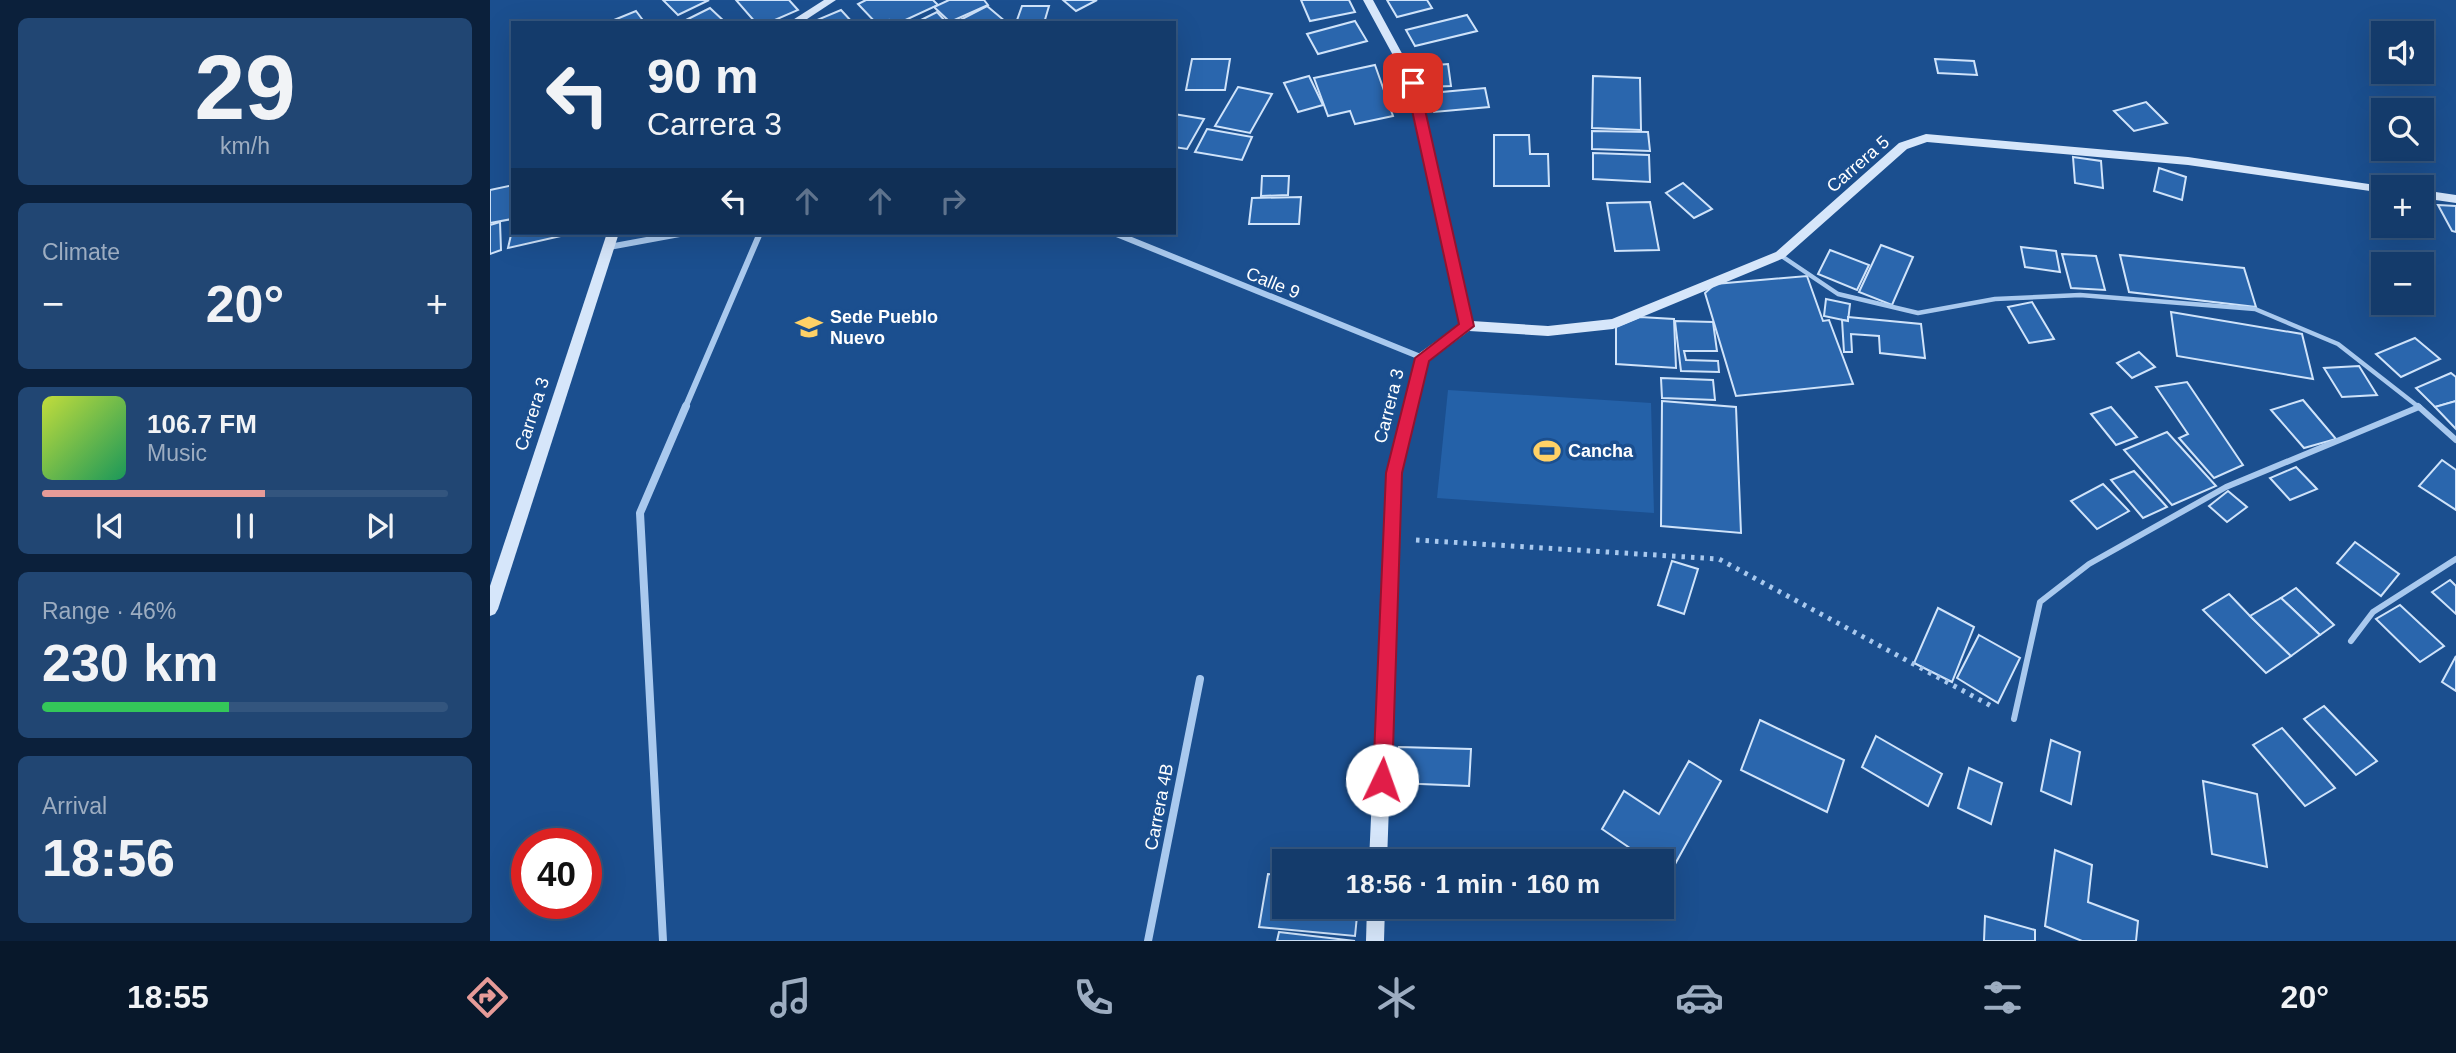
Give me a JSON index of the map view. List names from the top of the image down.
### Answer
{
  "streets": {
    "street": [
      "Carrera 5",
      "Calle 9",
      "Carrera 3",
      "Carrera 4B"
    ]
  },
  "crossings": [
    ["Carrera 5", "Carrera 3"],
    ["Calle 9", "Carrera 3"]
  ],
  "places": {
    "school or university": ["Sede Pueblo Nuevo"],
    "sports": ["Cancha"]
  },
  "page": {
    "tile": [
      ["29", "km/h"],
      "Climate",
      ["Range · 46%", "230 km"],
      ["Arrival", "18:56"]
    ],
    "map_buttons": ["+", "−"],
    "turn": ["90 m", "Carrera 3"],
    "heat": ["−", "20°", "+"],
    "song": ["106.7 FM", "Music"],
    "limit": "40",
    "trip": "18:56 · 1 min · 160 m",
    "tabs": ["18:55", "20°"]
  }
}
